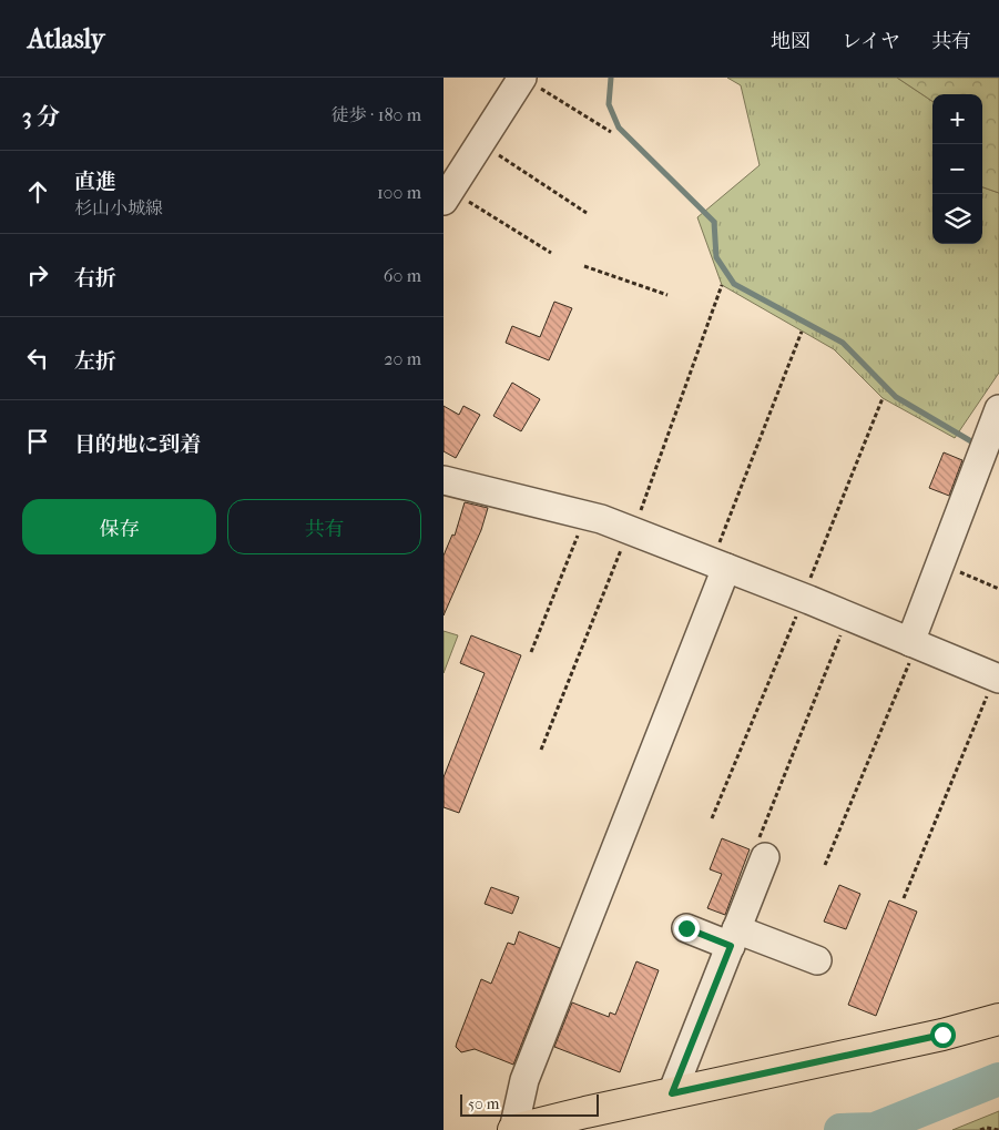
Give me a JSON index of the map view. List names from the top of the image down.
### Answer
{
  "scale_bar": "50 m",
  "page": {
    "header": "Atlasly",
    "nav": ["地図", "レイヤ", "共有"],
    "heading": ["3 分", "徒歩 · 180 m"],
    "map_buttons": ["+", "−"],
    "list": [
      ["直進", "杉山小城線", "100 m"],
      ["右折", "60 m"],
      ["左折", "20 m"],
      "目的地に到着"
    ],
    "buttons": ["保存", "共有"],
    "scale": "50 m"
  }
}
